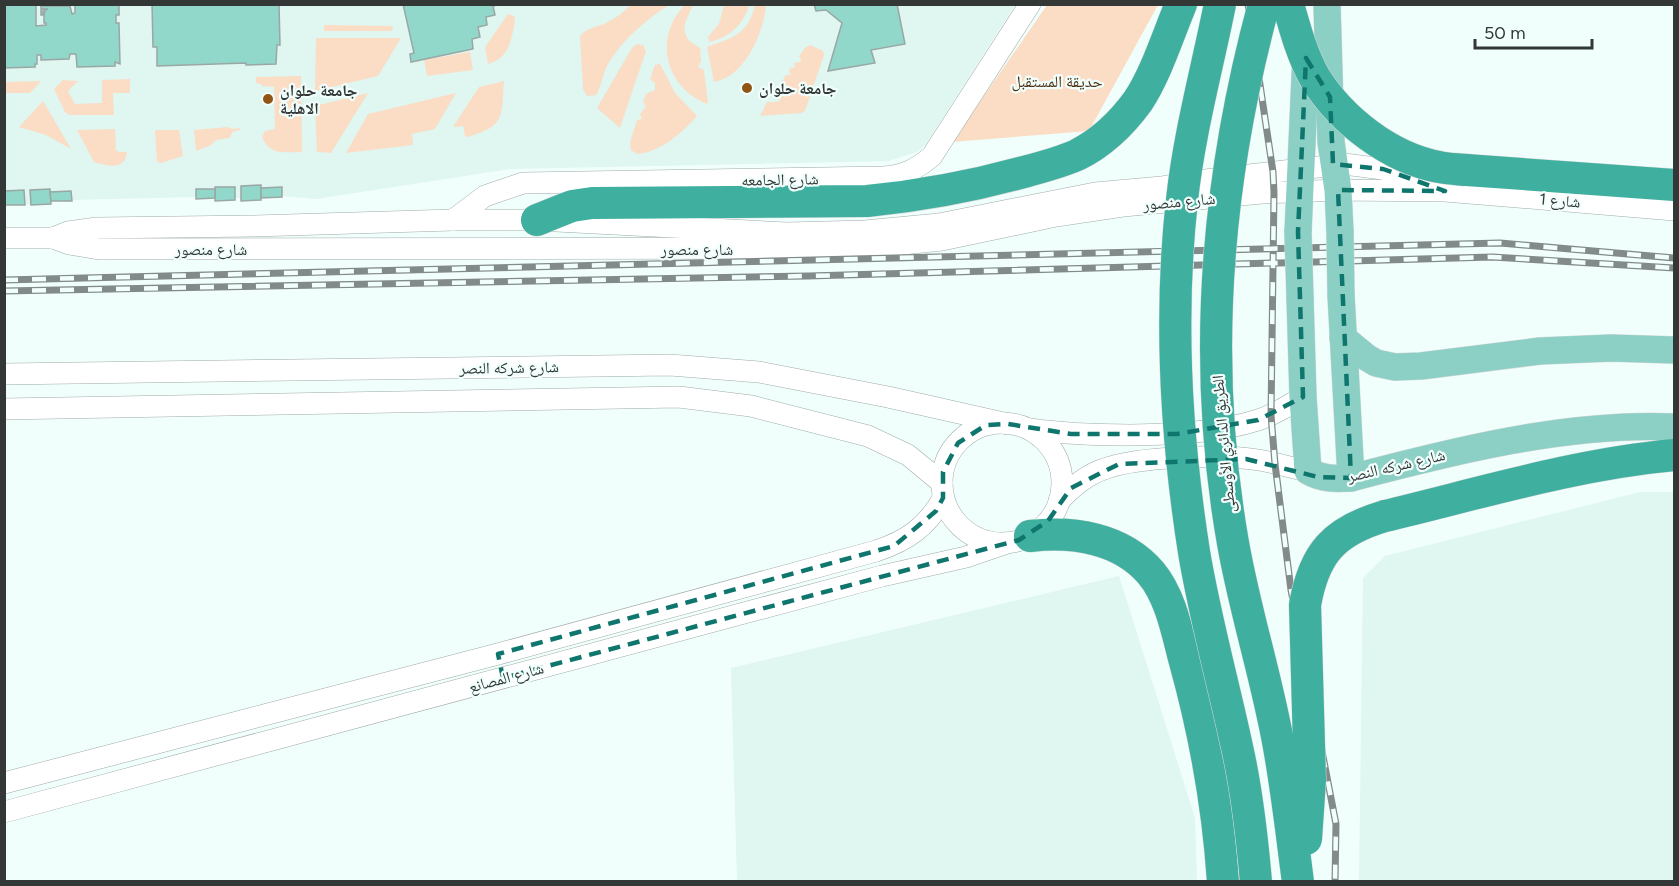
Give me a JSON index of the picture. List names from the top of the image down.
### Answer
{
  "streets": {
    "highway": ["الطريق الدائري الأوسطى"],
    "main road": ["شارع شركه النصر"],
    "street": [
      "شارع الجامعه",
      "شارع 1",
      "شارع منصور",
      "شارع المصانع"
    ]
  },
  "crossings": [
    ["شارع الجامعه", "شارع منصور"],
    ["شارع 1", "شارع منصور"],
    ["شارع شركه النصر", "شارع المصانع"]
  ],
  "parks": ["حديقة المستقبل"],
  "places": ["جامعة حلوان", "جامعة حلوان الاهلية"],
  "scale_bar": "50 m"
}
